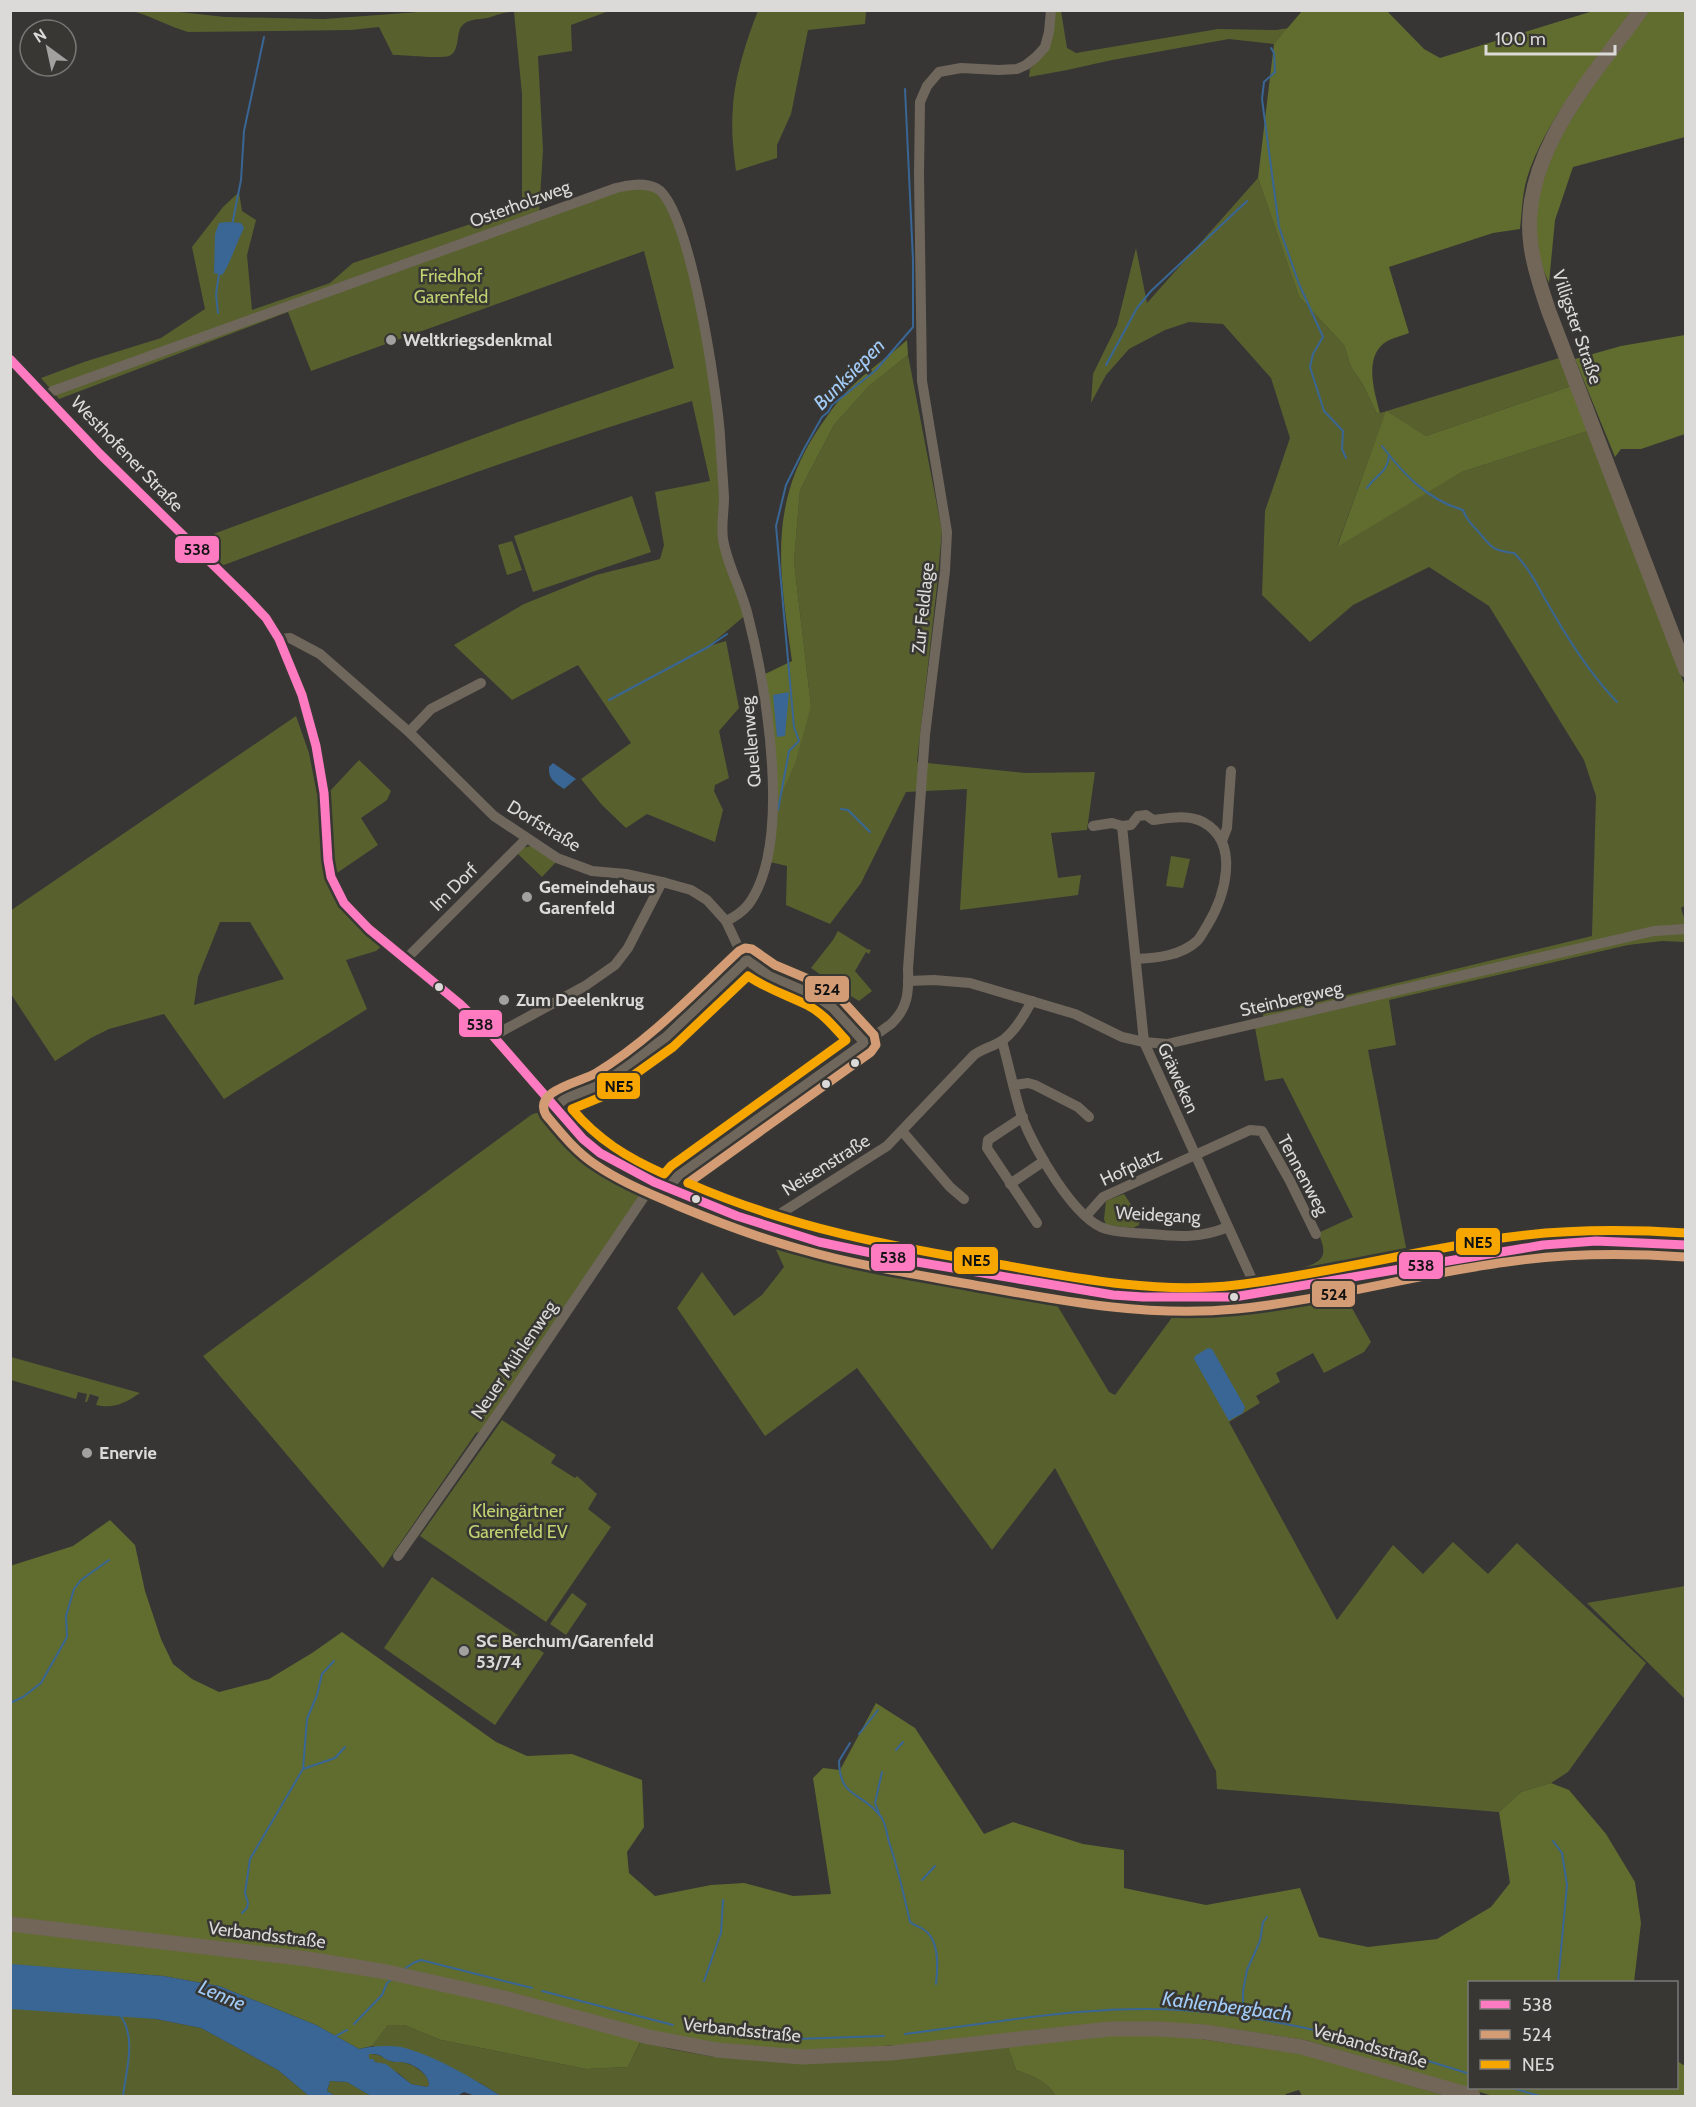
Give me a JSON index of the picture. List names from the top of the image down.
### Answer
{
  "streets": {
    "main road": ["Villigster Straße", "Verbandsstraße"],
    "street": [
      "Osterholzweg",
      "Westhofener Straße",
      "Zur Feldlage",
      "Quellenweg",
      "Dorfstraße",
      "Im Dorf",
      "Steinbergweg",
      "Gräweken",
      "Neisenstraße",
      "Hofplatz",
      "Tennenweg",
      "Weidegang",
      "Neuer Mühlenweg"
    ]
  },
  "crossings": [
    ["Osterholzweg", "Westhofener Straße"],
    ["Osterholzweg", "Quellenweg"],
    ["Westhofener Straße", "Zur Feldlage"],
    ["Westhofener Straße", "Dorfstraße"],
    ["Westhofener Straße", "Im Dorf"],
    ["Westhofener Straße", "Gräweken"],
    ["Westhofener Straße", "Neisenstraße"],
    ["Westhofener Straße", "Neuer Mühlenweg"],
    ["Zur Feldlage", "Dorfstraße"],
    ["Zur Feldlage", "Steinbergweg"],
    ["Quellenweg", "Dorfstraße"],
    ["Dorfstraße", "Im Dorf"],
    ["Steinbergweg", "Gräweken"],
    ["Steinbergweg", "Neisenstraße"],
    ["Gräweken", "Hofplatz"],
    ["Gräweken", "Tennenweg"],
    ["Gräweken", "Weidegang"],
    ["Neisenstraße", "Weidegang"],
    ["Hofplatz", "Tennenweg"],
    ["Hofplatz", "Weidegang"]
  ],
  "water": ["Bunksiepen", "Lenne", "Kahlenbergbach"],
  "parks": ["Friedhof Garenfeld", "Kleingärtner Garenfeld EV"],
  "places": [
    "Weltkriegsdenkmal",
    "Gemeindehaus Garenfeld",
    "Zum Deelenkrug",
    "Enervie",
    "SC Berchum/Garenfeld 53/74"
  ],
  "lines": ["transit line 538", "transit line 524", "transit line NE5"],
  "legend": ["538", "524", "NE5"],
  "scale_bar": "100 m",
  "north": "top left"
}
